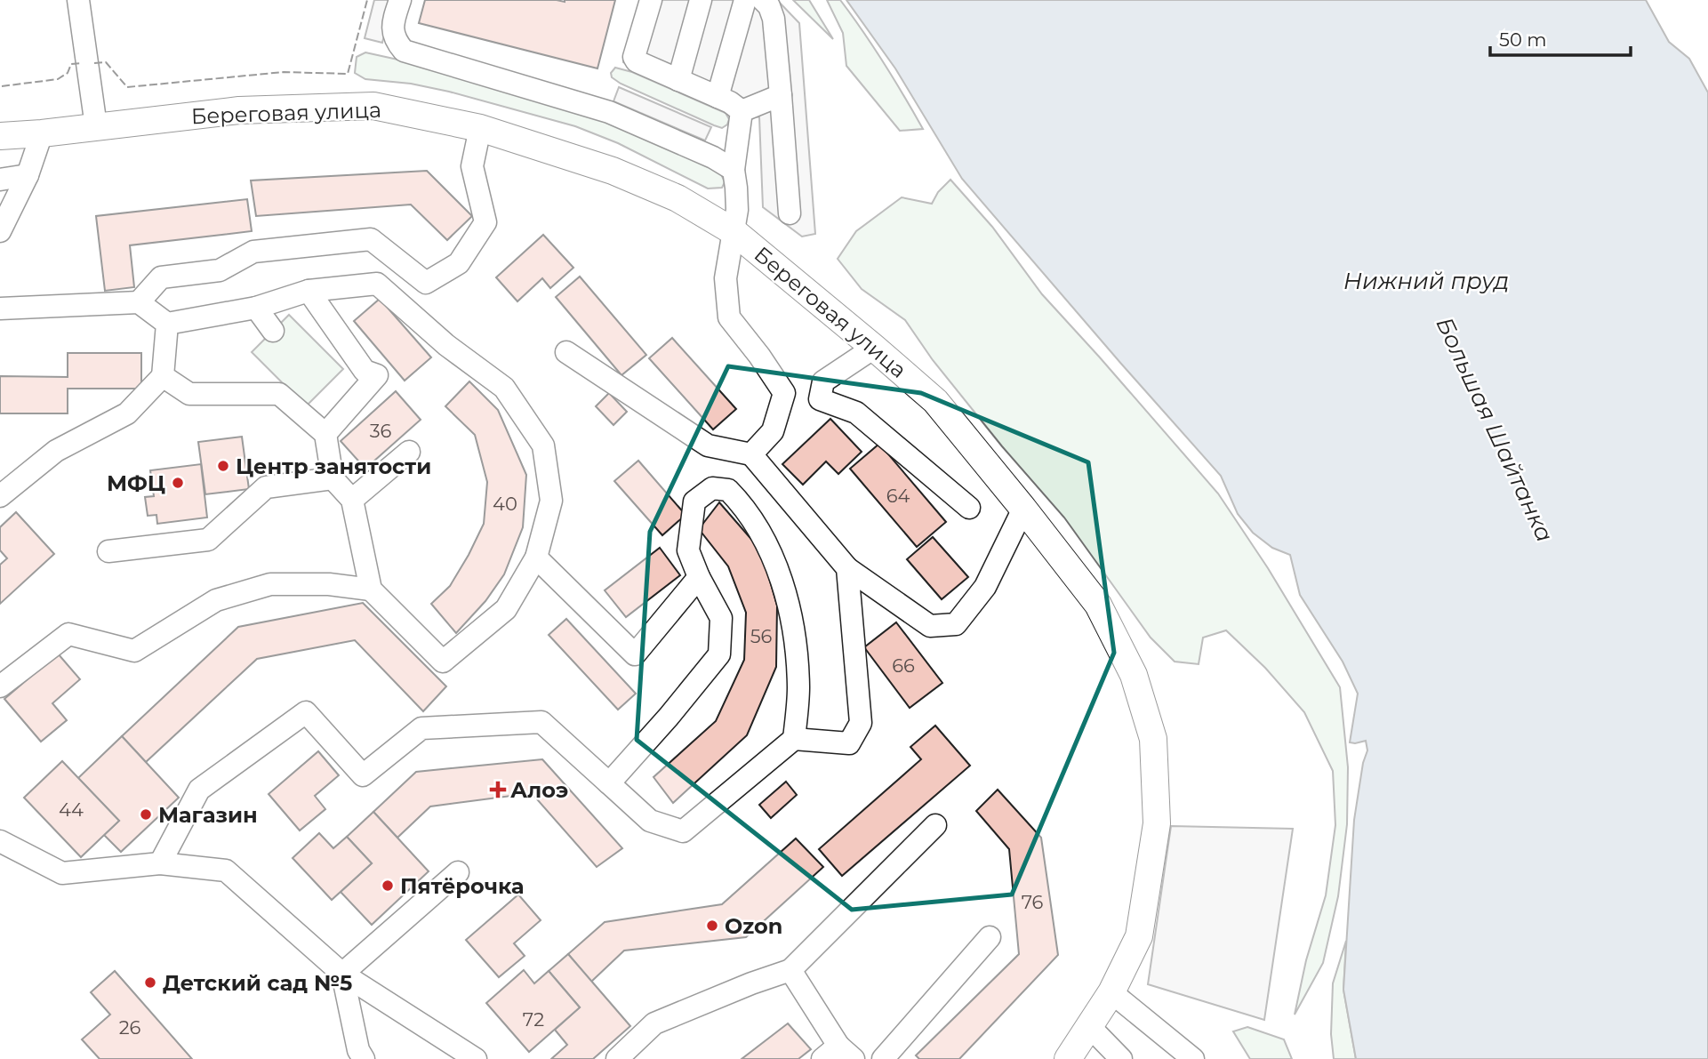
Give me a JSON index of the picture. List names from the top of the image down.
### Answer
{
  "streets": {
    "main road": ["Береговая улица"]
  },
  "water": ["Нижний пруд", "Большая Шайтанка"],
  "places": {
    "other": [
      "Центр занятости",
      "МФЦ",
      "Магазин",
      "Пятёрочка",
      "Ozon",
      "Детский сад №5"
    ],
    "health": ["Алоэ"]
  },
  "house_numbers": [
    "36",
    "64",
    "40",
    "56",
    "66",
    "44",
    "76",
    "72",
    "26"
  ],
  "scale_bar": "50 m"
}
